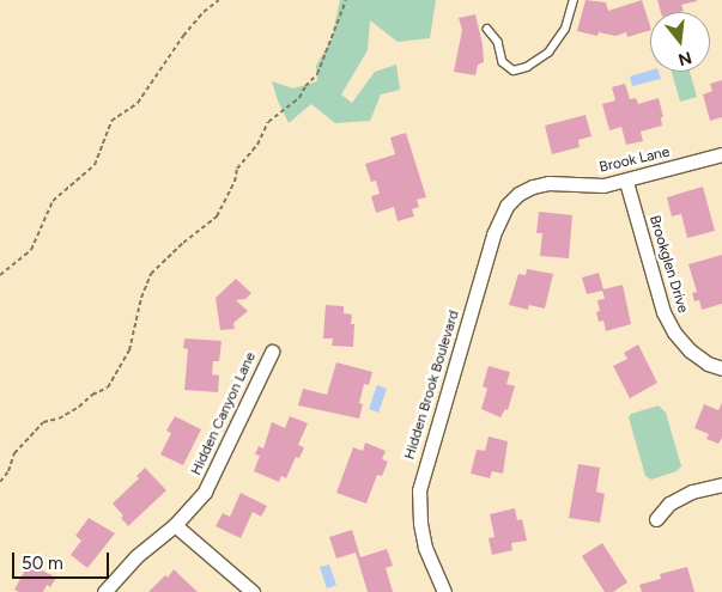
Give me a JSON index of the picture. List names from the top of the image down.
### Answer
{
  "streets": {
    "street": [
      "Brook Lane",
      "Brookglen Drive",
      "Hidden Brook Boulevard",
      "Hidden Canyon Lane"
    ]
  },
  "crossings": [
    ["Brook Lane", "Brookglen Drive"],
    ["Brook Lane", "Hidden Brook Boulevard"]
  ],
  "scale_bar": "50 m",
  "north": "bottom"
}
